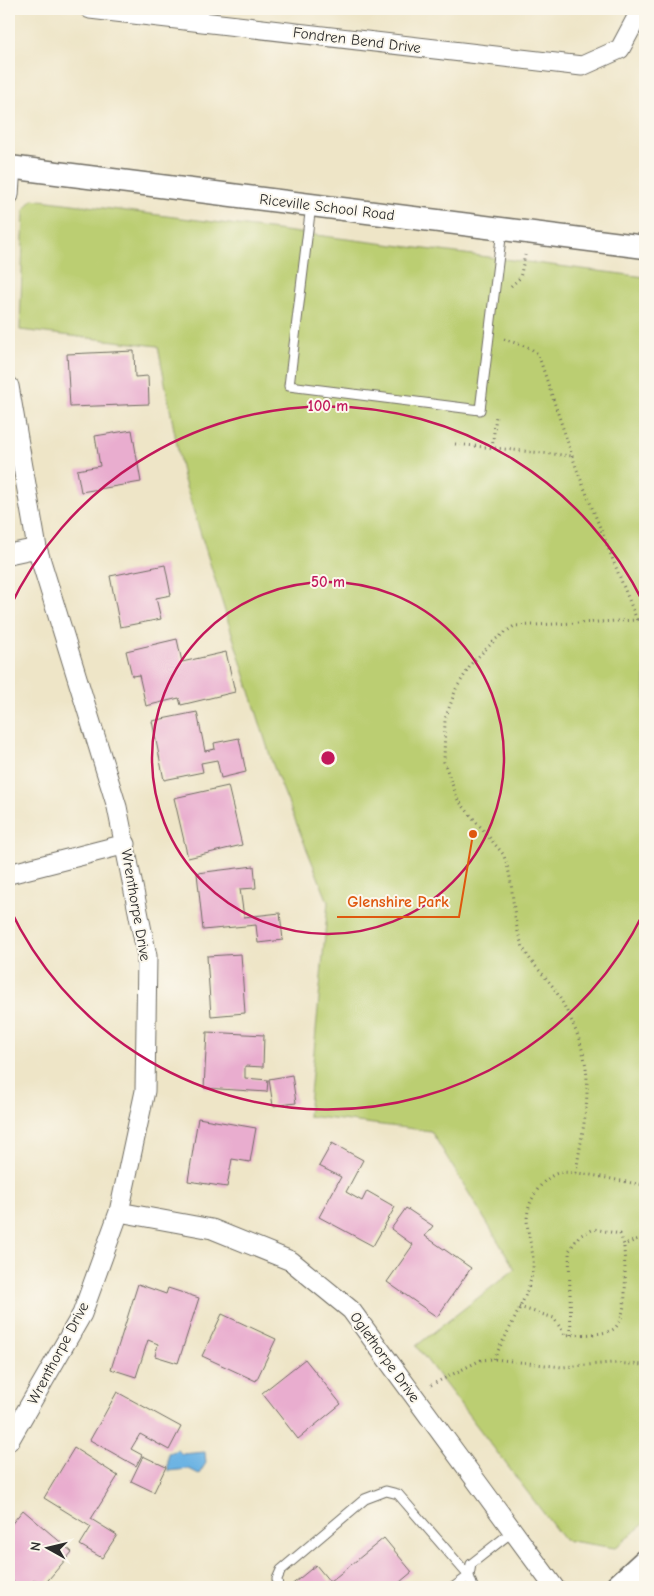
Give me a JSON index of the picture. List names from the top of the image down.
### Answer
{
  "streets": {
    "street": [
      "Fondren Bend Drive",
      "Riceville School Road",
      "Wrenthorpe Drive",
      "Oglethorpe Drive"
    ]
  },
  "crossings": [
    ["Wrenthorpe Drive", "Oglethorpe Drive"]
  ],
  "places": ["Glenshire Park"],
  "north": "left",
  "rings": ["100 m", "50 m"]
}
